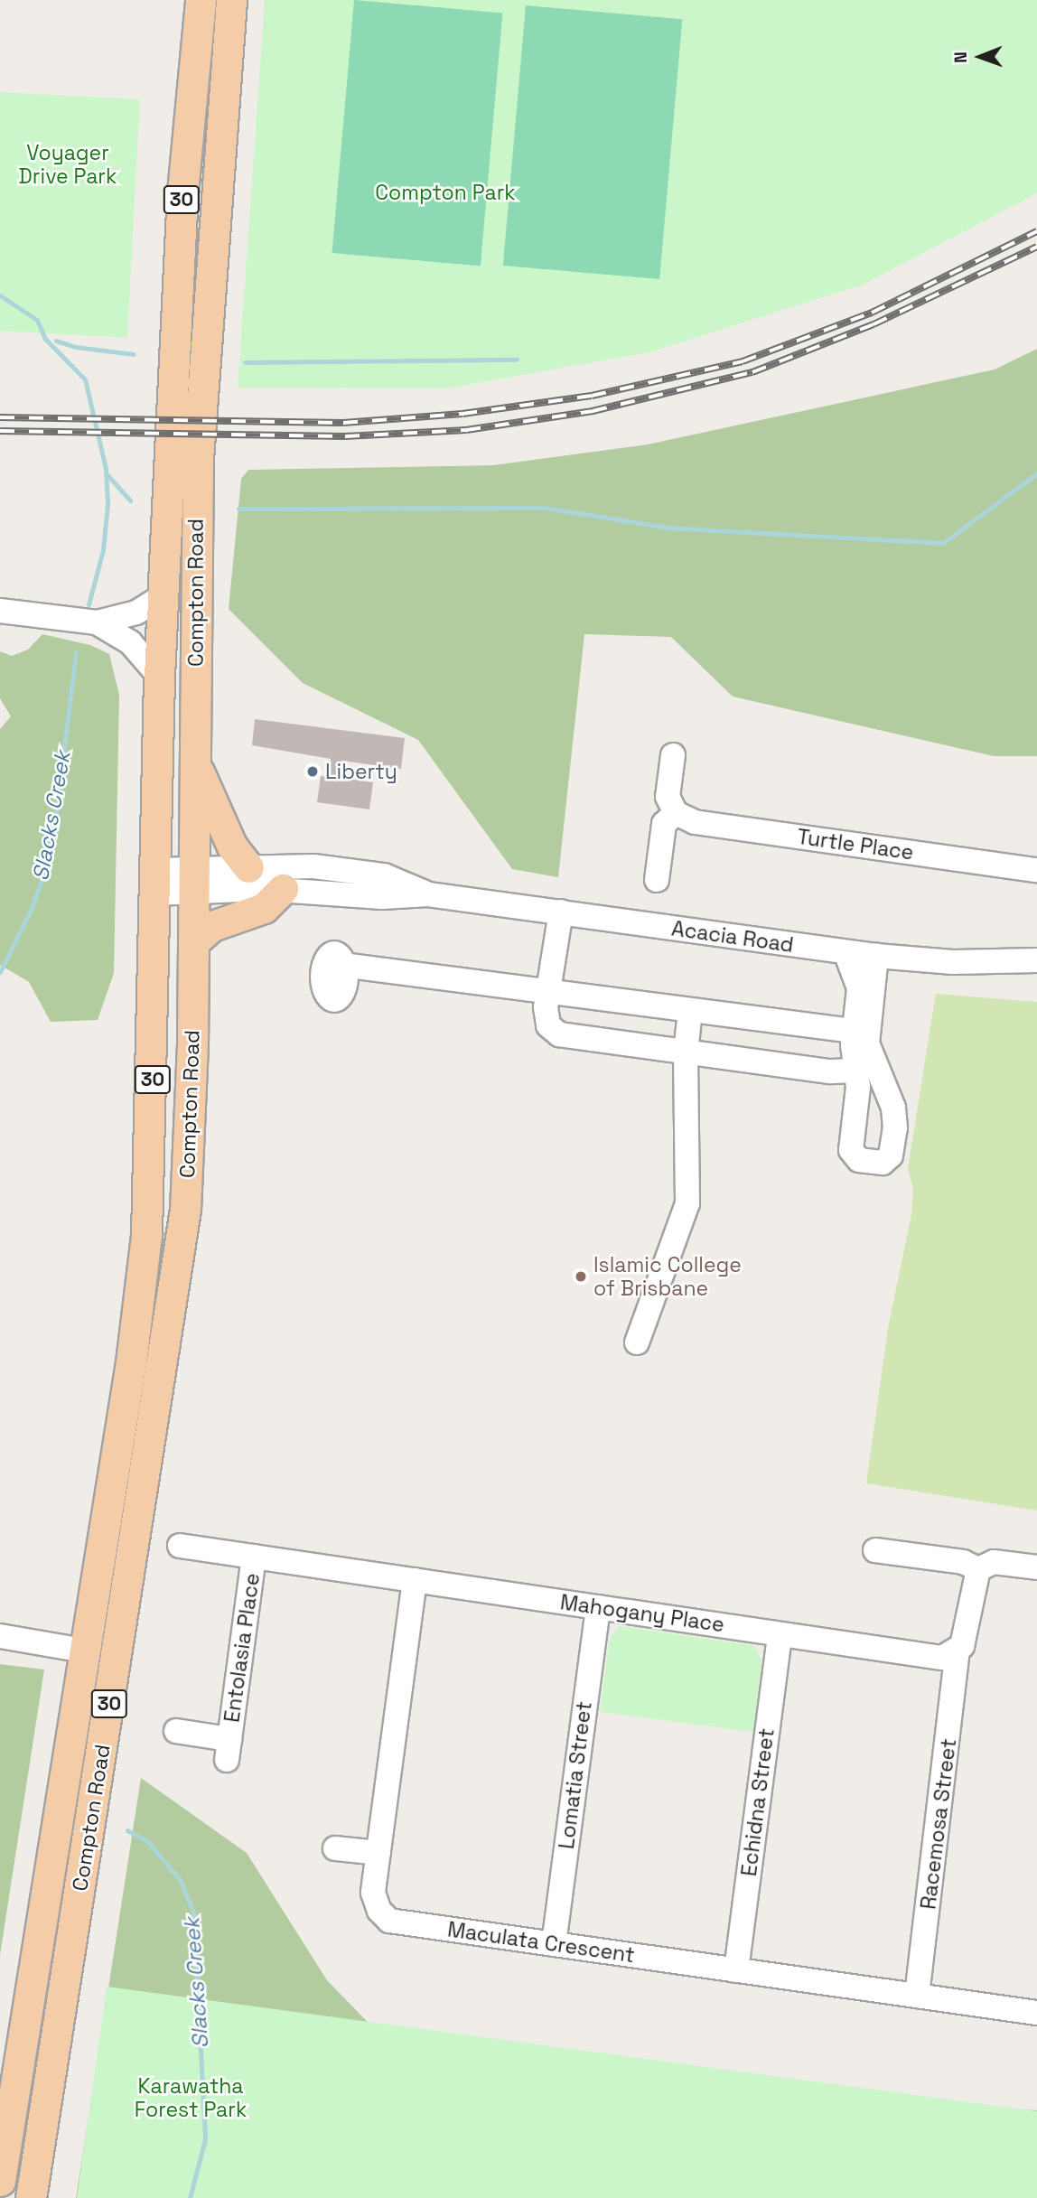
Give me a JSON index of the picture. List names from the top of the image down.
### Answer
{
  "streets": {
    "main road": ["30", "Compton Road"],
    "street": [
      "Turtle Place",
      "Acacia Road",
      "Mahogany Place",
      "Entolasia Place",
      "Lomatia Street",
      "Echidna Street",
      "Racemosa Street",
      "Maculata Crescent"
    ]
  },
  "crossings": [
    ["Compton Road", "Acacia Road"],
    ["Mahogany Place", "Entolasia Place"],
    ["Mahogany Place", "Lomatia Street"],
    ["Mahogany Place", "Echidna Street"],
    ["Mahogany Place", "Racemosa Street"],
    ["Mahogany Place", "Maculata Crescent"],
    ["Lomatia Street", "Maculata Crescent"],
    ["Echidna Street", "Maculata Crescent"],
    ["Racemosa Street", "Maculata Crescent"]
  ],
  "water": ["Slacks Creek"],
  "parks": ["Voyager Drive Park", "Compton Park", "Karawatha Forest Park"],
  "places": ["Liberty", "Islamic College of Brisbane"],
  "north": "left"
}
